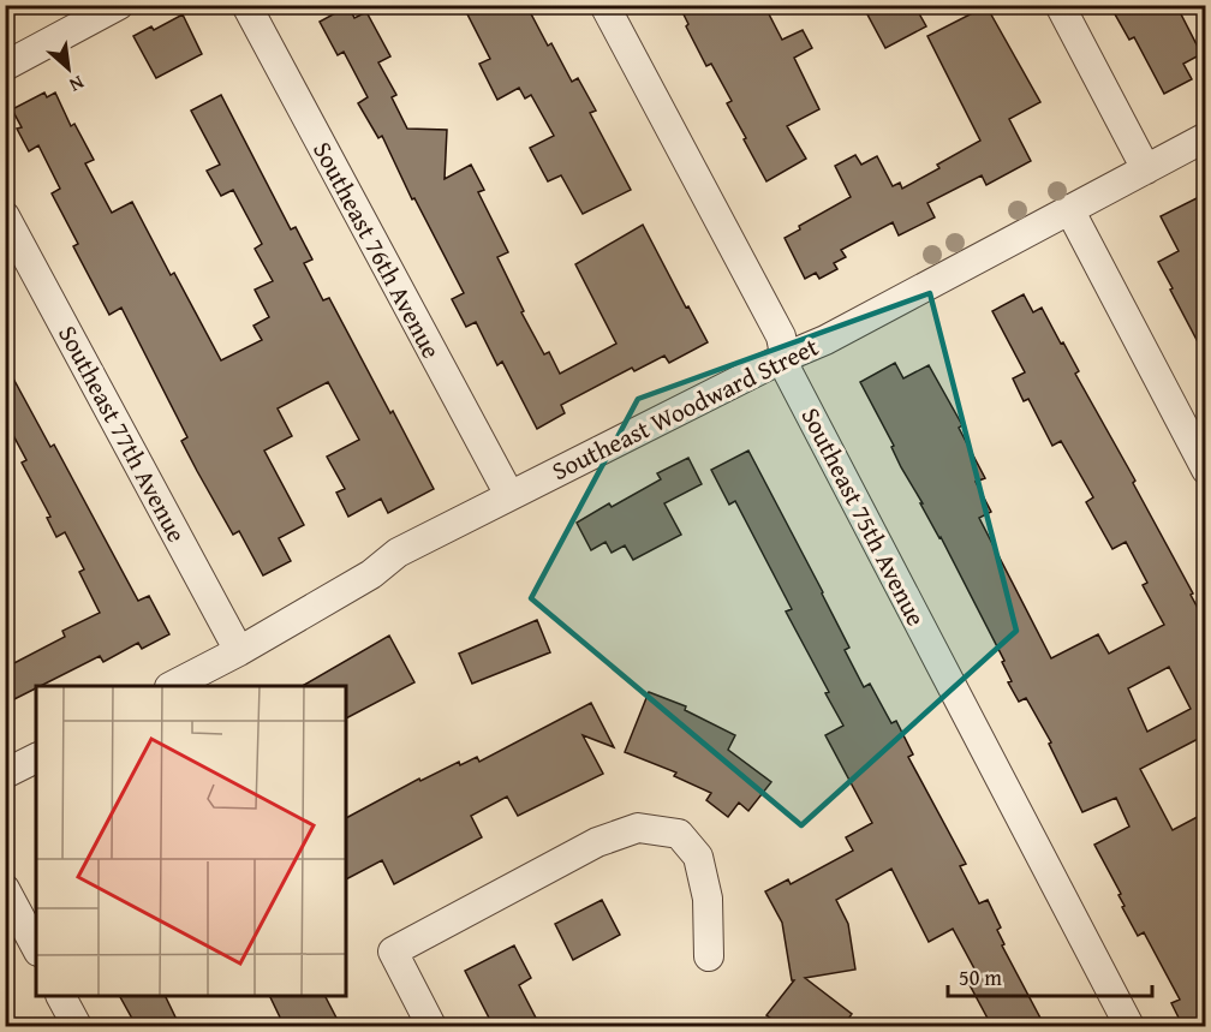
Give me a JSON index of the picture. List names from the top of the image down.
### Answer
{
  "streets": {
    "street": [
      "Southeast 76th Avenue",
      "Southeast Woodward Street",
      "Southeast 77th Avenue",
      "Southeast 75th Avenue"
    ]
  },
  "crossings": [
    ["Southeast 76th Avenue", "Southeast Woodward Street"],
    ["Southeast Woodward Street", "Southeast 77th Avenue"],
    ["Southeast Woodward Street", "Southeast 75th Avenue"]
  ],
  "scale_bar": "50 m",
  "north": "bottom right"
}
